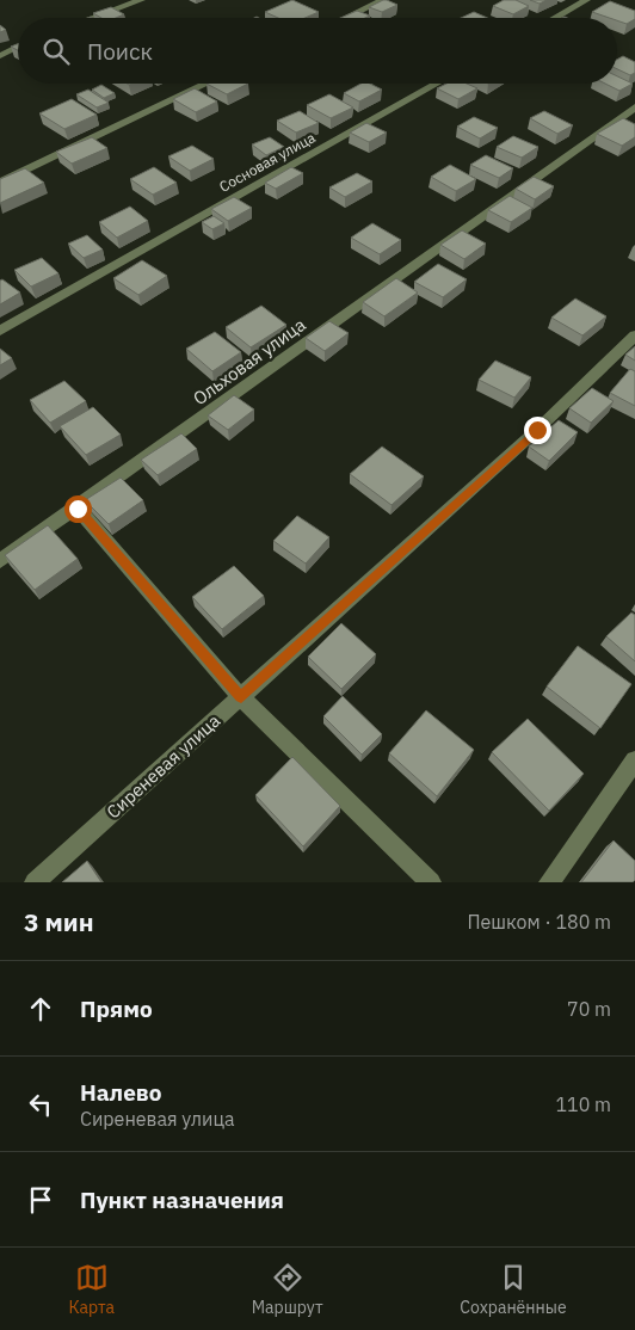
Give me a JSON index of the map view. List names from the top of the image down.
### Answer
{
  "streets": {
    "street": ["Сосновая улица", "Ольховая улица", "Сиреневая улица"]
  },
  "page": {
    "search": "Поиск",
    "heading": ["3 мин", "Пешком · 180 m"],
    "list": [
      ["Прямо", "70 m"],
      ["Налево", "Сиреневая улица", "110 m"],
      "Пункт назначения"
    ],
    "nav": ["Карта", "Маршрут", "Сохранённые"]
  }
}
